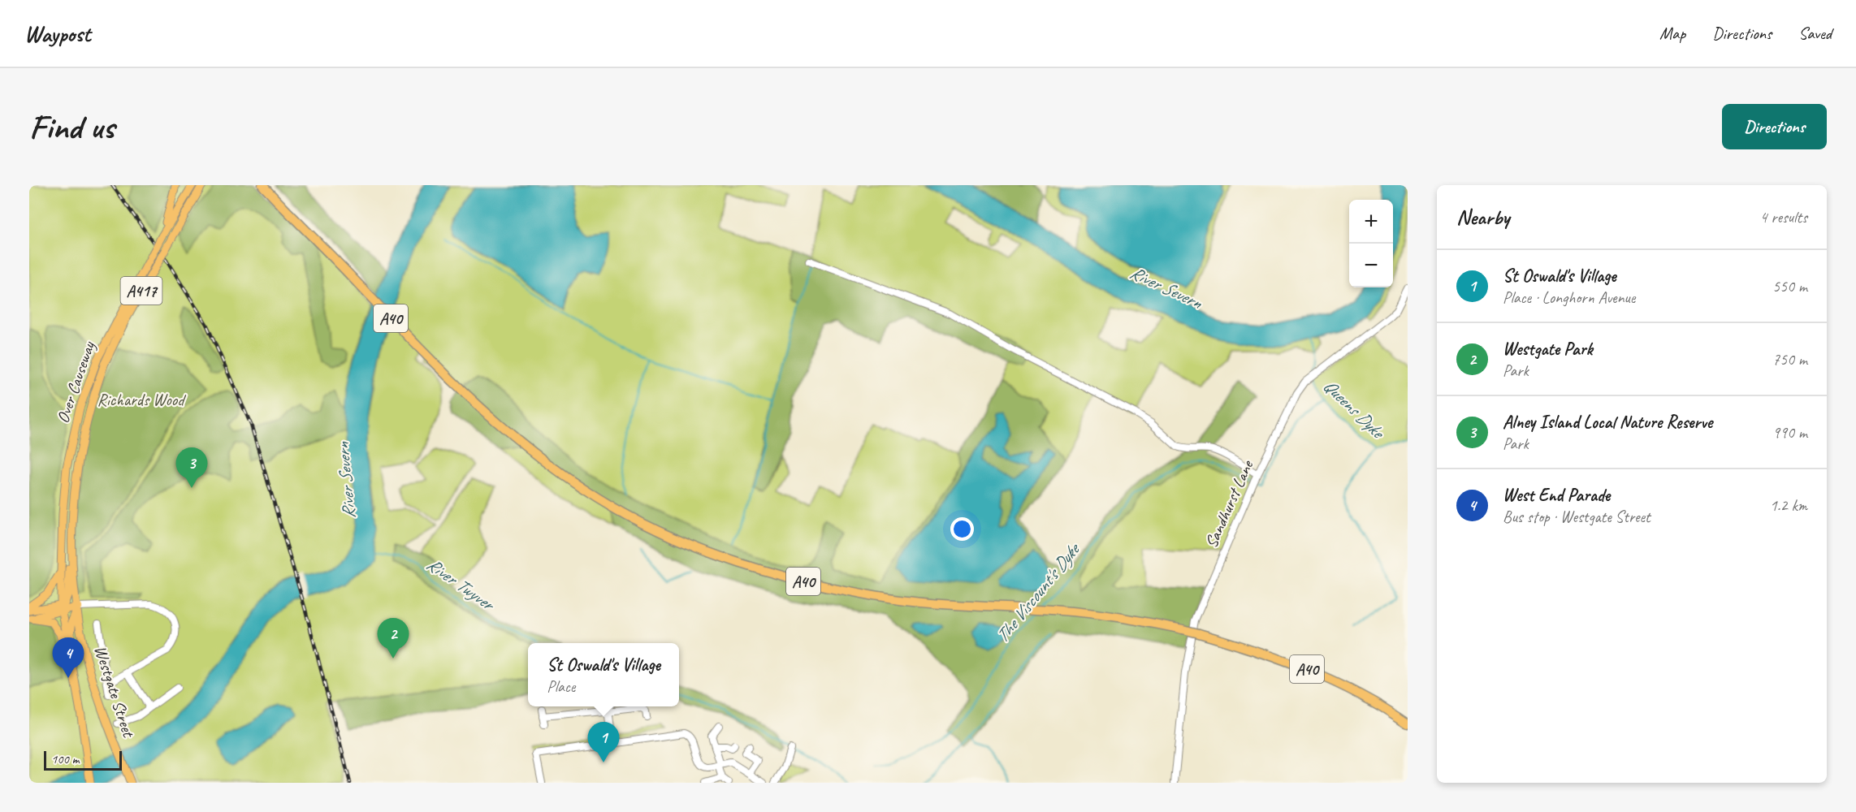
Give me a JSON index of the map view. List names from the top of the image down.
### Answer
{
  "streets": {
    "highway": ["A40"],
    "main road": ["A417", "Over Causeway", "Westgate Street"],
    "street": ["Sandhurst Lane"]
  },
  "crossings": [
    ["A417", "Over Causeway"],
    ["A417", "Westgate Street"],
    ["Over Causeway", "Westgate Street"]
  ],
  "water": [
    "River Severn",
    "Queens Dyke",
    "River Twyver",
    "The Viscount's Dyke"
  ],
  "parks": ["Richards Wood"],
  "scale_bar": "100 m",
  "page": {
    "header": "Waypost",
    "nav": ["Map", "Directions", "Saved"],
    "buttons": "Directions",
    "title": "Find us",
    "heading": ["Nearby", "4 results"],
    "map_buttons": ["+", "−"],
    "list": [
      {
        "mark": "1",
        "name": "St Oswald's Village",
        "note": "Place · Longhorn Avenue",
        "value": "550 m"
      },
      {
        "mark": "2",
        "name": "Westgate Park",
        "note": "Park",
        "value": "750 m"
      },
      {
        "mark": "3",
        "name": "Alney Island Local Nature Reserve",
        "note": "Park",
        "value": "990 m"
      },
      {
        "mark": "4",
        "name": "West End Parade",
        "note": "Bus stop · Westgate Street",
        "value": "1.2 km"
      }
    ],
    "pins": [
      "3",
      "2",
      "4",
      "1"
    ],
    "popup": ["St Oswald's Village", "Place"],
    "scale": "100 m"
  }
}
